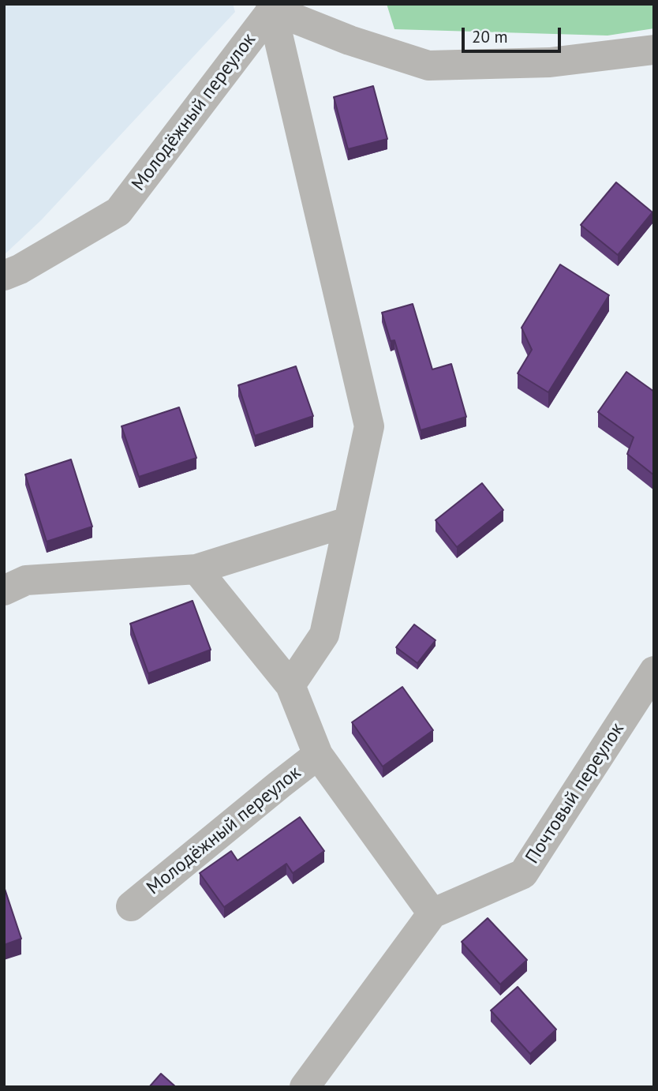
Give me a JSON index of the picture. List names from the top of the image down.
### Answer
{
  "streets": {
    "street": ["Молодёжный переулок", "Почтовый переулок"]
  },
  "scale_bar": "20 m"
}
